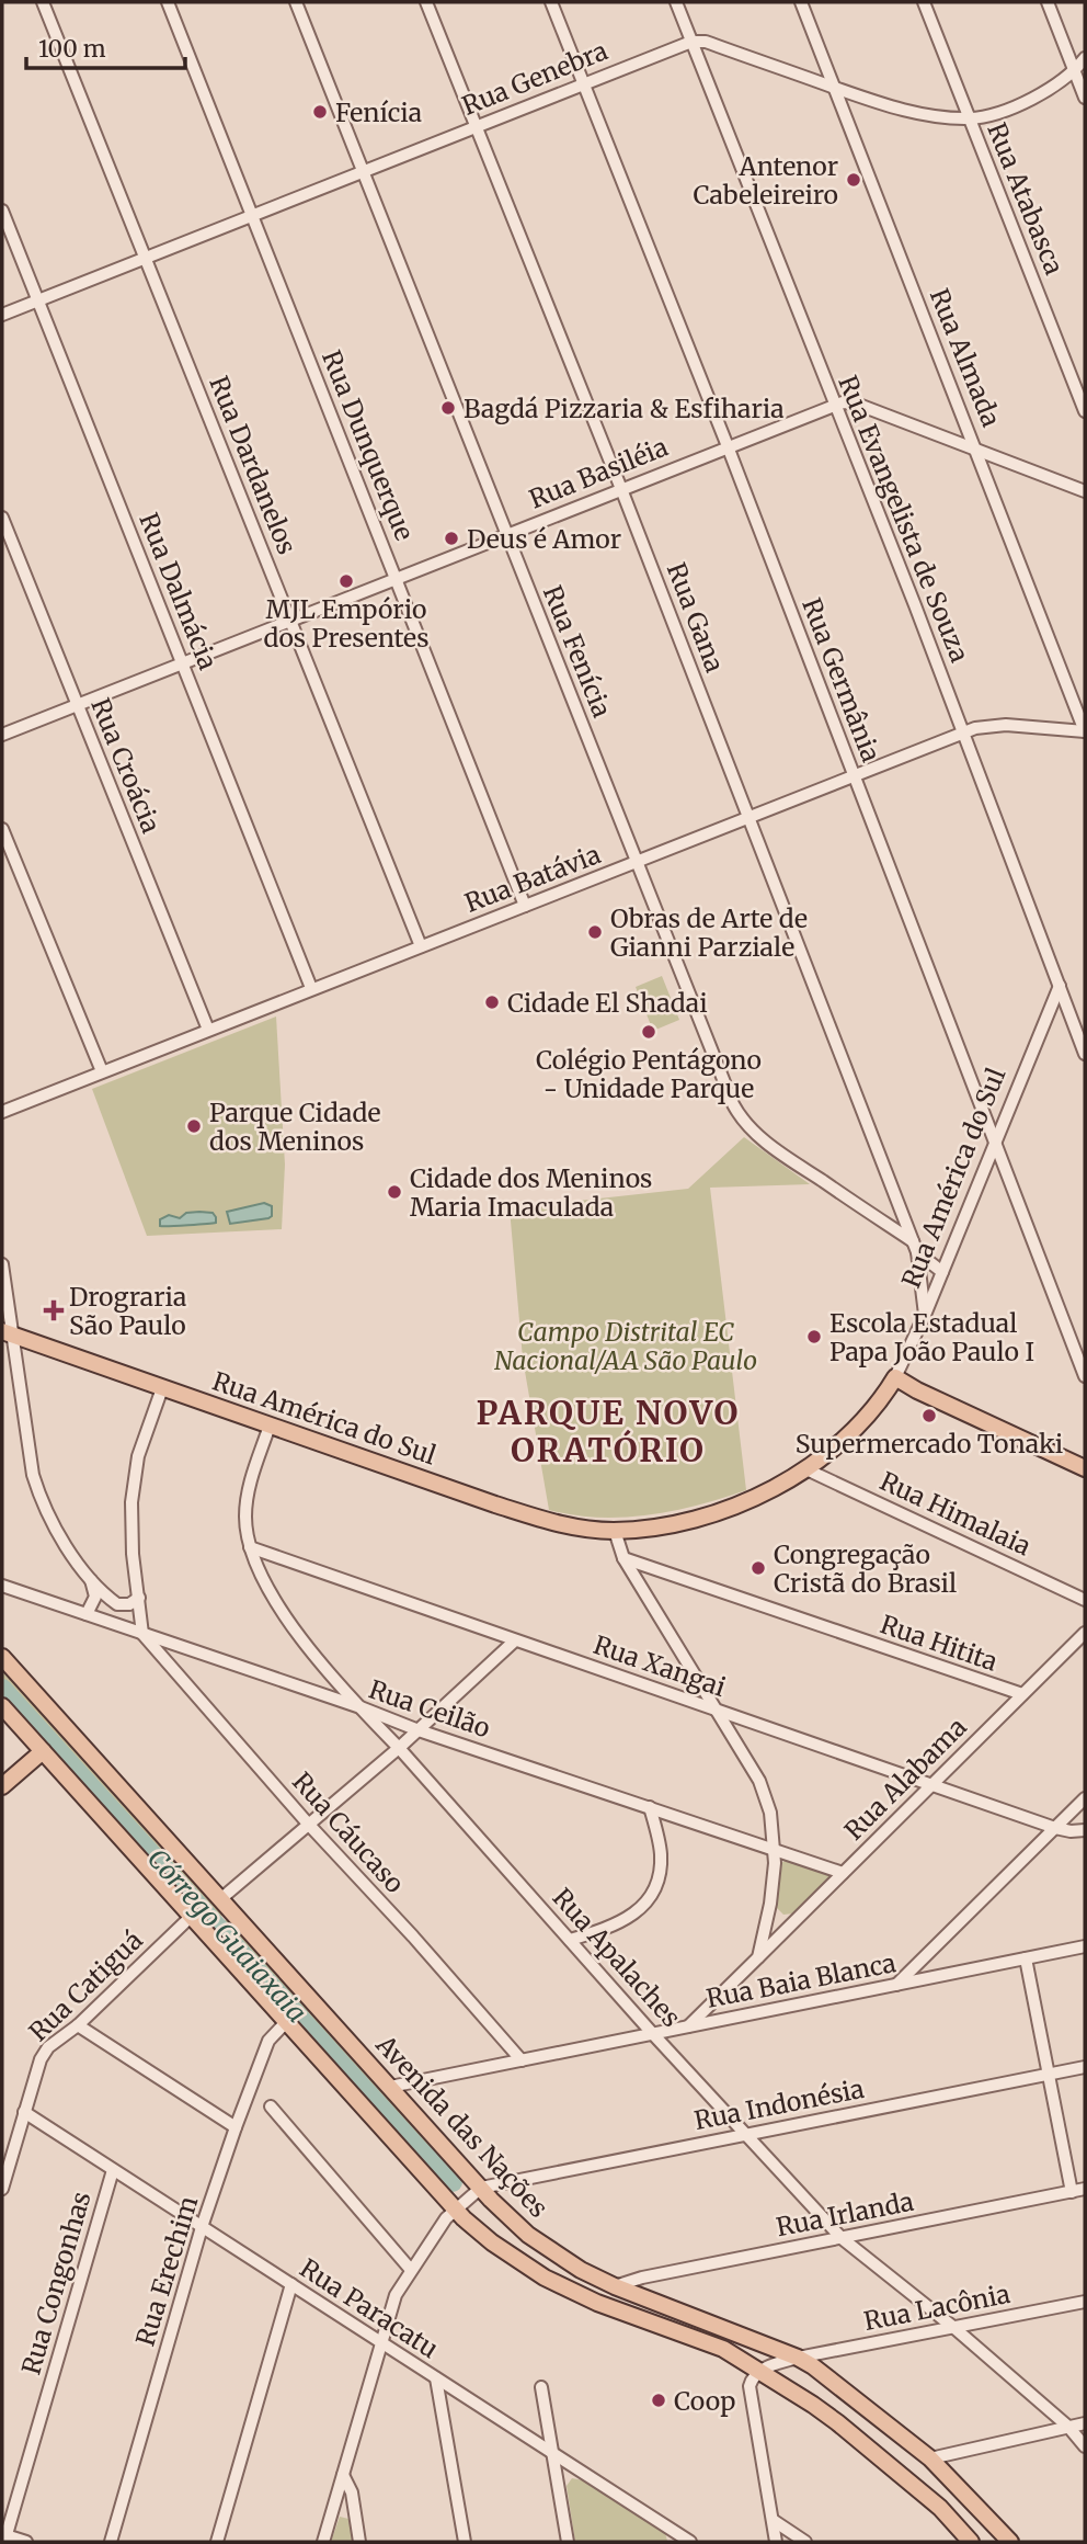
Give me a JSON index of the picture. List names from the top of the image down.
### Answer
{
  "streets": {
    "main road": ["Rua América do Sul", "Avenida das Nações"],
    "street": [
      "Rua Genebra",
      "Rua Atabasca",
      "Rua Almada",
      "Rua Dunquerque",
      "Rua Dardanelos",
      "Rua Basiléia",
      "Rua Evangelista de Souza",
      "Rua Dalmácia",
      "Rua Gana",
      "Rua Fenícia",
      "Rua Germânia",
      "Rua Croácia",
      "Rua Batávia",
      "Rua Himalaia",
      "Rua Hitita",
      "Rua Xangai",
      "Rua Ceilão",
      "Rua Alabama",
      "Rua Cáucaso",
      "Rua Apalaches",
      "Rua Baia Blanca",
      "Rua Catiguá",
      "Rua Indonésia",
      "Rua Irlanda",
      "Rua Erechim",
      "Rua Congonhas",
      "Rua Lacônia",
      "Rua Paracatu"
    ]
  },
  "crossings": [
    ["Rua Genebra", "Rua Dunquerque"],
    ["Rua Genebra", "Rua Dardanelos"],
    ["Rua Genebra", "Rua Evangelista de Souza"],
    ["Rua Genebra", "Rua Dalmácia"],
    ["Rua Genebra", "Rua Gana"],
    ["Rua Genebra", "Rua Fenícia"],
    ["Rua Genebra", "Rua Germânia"],
    ["Rua Almada", "Rua Basiléia"],
    ["Rua Almada", "Rua Batávia"],
    ["Rua Dunquerque", "Rua Basiléia"],
    ["Rua Dunquerque", "Rua Batávia"],
    ["Rua Dardanelos", "Rua Basiléia"],
    ["Rua Dardanelos", "Rua Batávia"],
    ["Rua Basiléia", "Rua Evangelista de Souza"],
    ["Rua Basiléia", "Rua Dalmácia"],
    ["Rua Basiléia", "Rua Gana"],
    ["Rua Basiléia", "Rua Fenícia"],
    ["Rua Basiléia", "Rua Germânia"],
    ["Rua Basiléia", "Rua Croácia"],
    ["Rua Evangelista de Souza", "Rua Batávia"],
    ["Rua Evangelista de Souza", "Rua América do Sul"],
    ["Rua Dalmácia", "Rua Batávia"],
    ["Rua Gana", "Rua Fenícia"],
    ["Rua Gana", "Rua Batávia"],
    ["Rua Gana", "Rua América do Sul"],
    ["Rua Fenícia", "Rua Batávia"],
    ["Rua Germânia", "Rua Batávia"],
    ["Rua Germânia", "Rua América do Sul"],
    ["Rua Croácia", "Rua Batávia"],
    ["Rua América do Sul", "Rua Himalaia"],
    ["Rua América do Sul", "Rua Apalaches"],
    ["Rua Hitita", "Rua Alabama"],
    ["Rua Xangai", "Rua Alabama"],
    ["Rua Xangai", "Rua Apalaches"],
    ["Rua Ceilão", "Rua Alabama"],
    ["Rua Ceilão", "Rua Cáucaso"],
    ["Rua Ceilão", "Rua Apalaches"],
    ["Rua Alabama", "Rua Baia Blanca"],
    ["Rua Cáucaso", "Rua Baia Blanca"],
    ["Rua Apalaches", "Rua Baia Blanca"],
    ["Rua Apalaches", "Rua Indonésia"],
    ["Rua Apalaches", "Rua Irlanda"],
    ["Rua Apalaches", "Rua Lacônia"],
    ["Rua Baia Blanca", "Avenida das Nações"],
    ["Rua Catiguá", "Rua Paracatu"],
    ["Rua Indonésia", "Avenida das Nações"],
    ["Avenida das Nações", "Rua Irlanda"],
    ["Avenida das Nações", "Rua Lacônia"],
    ["Rua Erechim", "Rua Paracatu"],
    ["Rua Congonhas", "Rua Paracatu"]
  ],
  "districts": ["PARQUE NOVO ORATÓRIO"],
  "water": ["Córrego Guaiaxaia"],
  "parks": ["Campo Distrital EC Nacional/AA São Paulo"],
  "places": {
    "other": [
      "Fenícia",
      "Antenor Cabeleireiro",
      "Bagdá Pizzaria & Esfiharia",
      "Deus é Amor",
      "MJL Empório dos Presentes",
      "Obras de Arte de Gianni Parziale",
      "Cidade El Shadai",
      "Colégio Pentágono - Unidade Parque",
      "Parque Cidade dos Meninos",
      "Cidade dos Meninos Maria Imaculada",
      "Escola Estadual Papa João Paulo I",
      "Supermercado Tonaki",
      "Congregação Cristã do Brasil",
      "Coop"
    ],
    "health": ["Drograria São Paulo"]
  },
  "scale_bar": "100 m"
}
